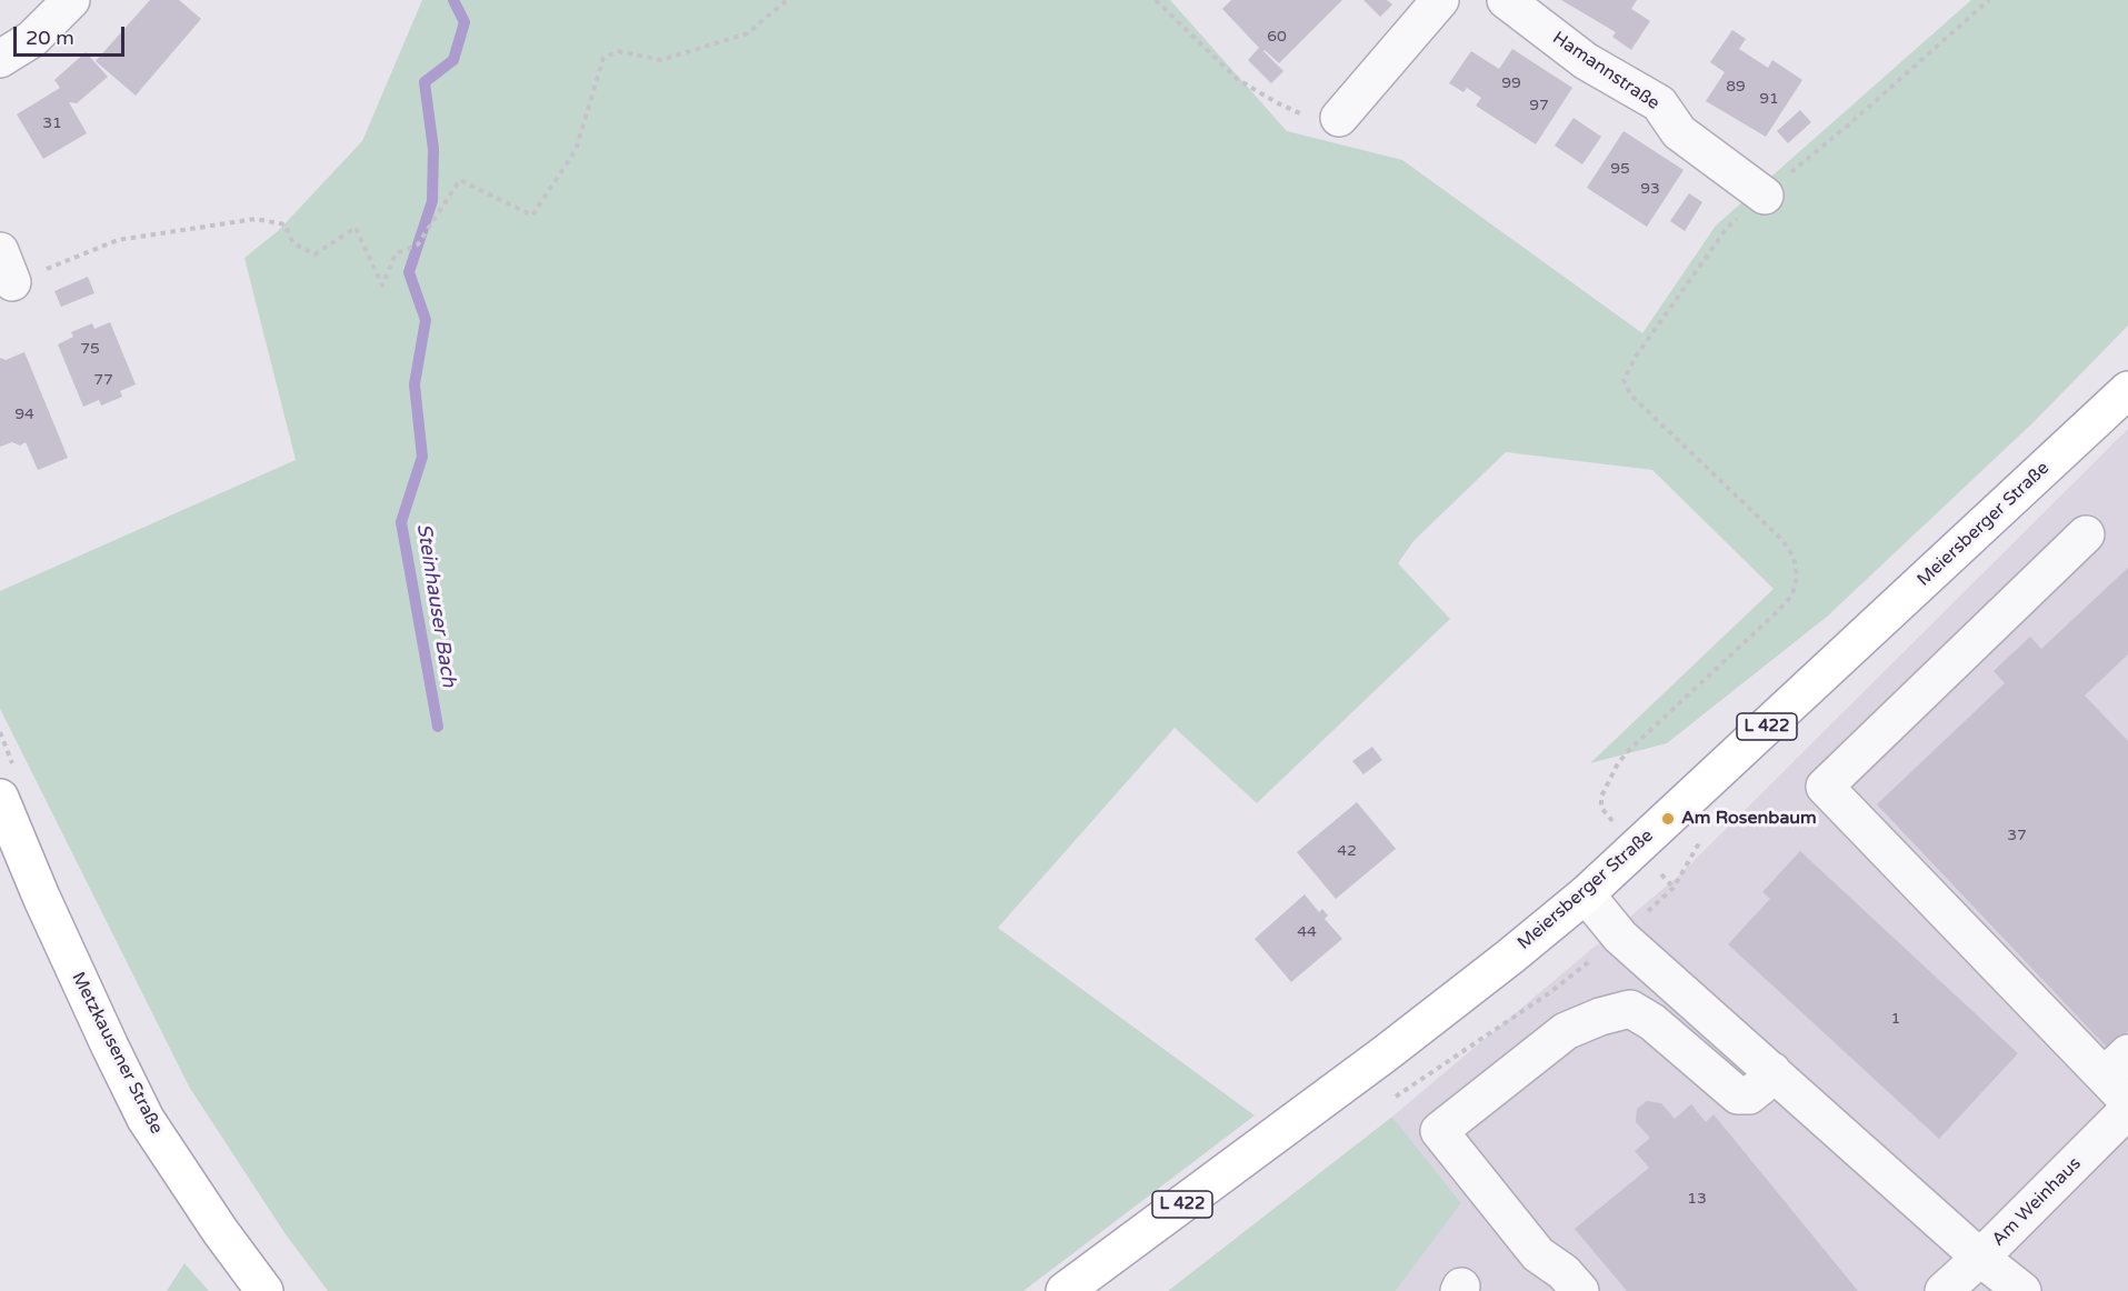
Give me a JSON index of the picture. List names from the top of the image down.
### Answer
{
  "streets": {
    "main road": ["Meiersberger Straße", "L 422", "Metzkausener Straße"],
    "street": ["Hamannstraße", "Am Weinhaus"]
  },
  "water": ["Steinhauser Bach"],
  "places": ["Am Rosenbaum"],
  "house_numbers": [
    "60",
    "99",
    "89",
    "91",
    "97",
    "31",
    "95",
    "93",
    "75",
    "77",
    "94",
    "37",
    "42",
    "44",
    "1",
    "13"
  ],
  "scale_bar": "20 m"
}
